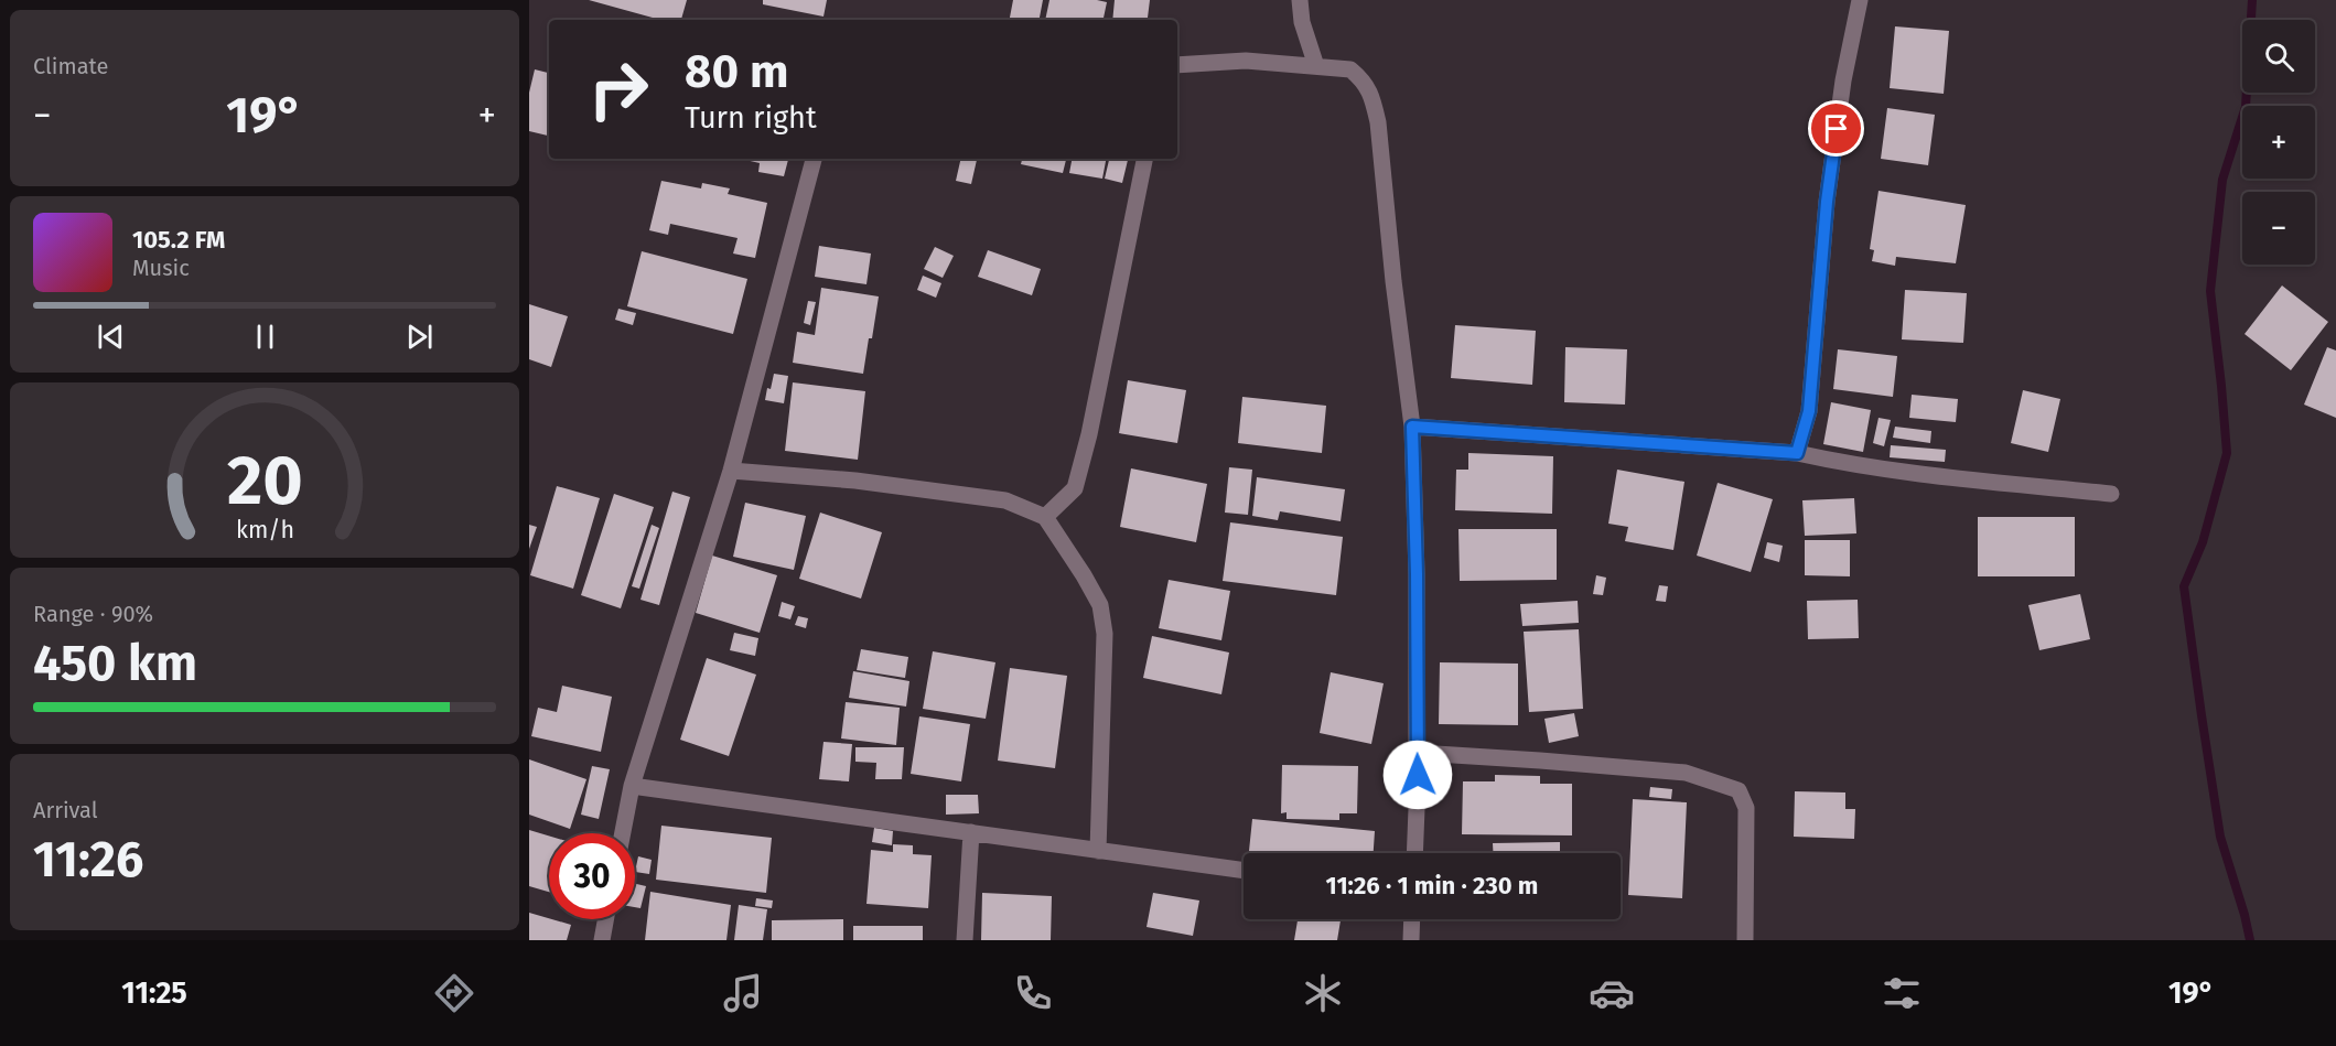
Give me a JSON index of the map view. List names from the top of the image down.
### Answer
{
  "page": {
    "tile": [
      "Climate",
      ["Range · 90%", "450 km"],
      ["Arrival", "11:26"]
    ],
    "map_buttons": ["+", "−"],
    "turn": ["80 m", "Turn right"],
    "heat": ["−", "19°", "+"],
    "song": ["105.2 FM", "Music"],
    "limit": "30",
    "trip": "11:26 · 1 min · 230 m",
    "tabs": ["11:25", "19°"],
    "gauge": ["20", "km/h"]
  }
}
